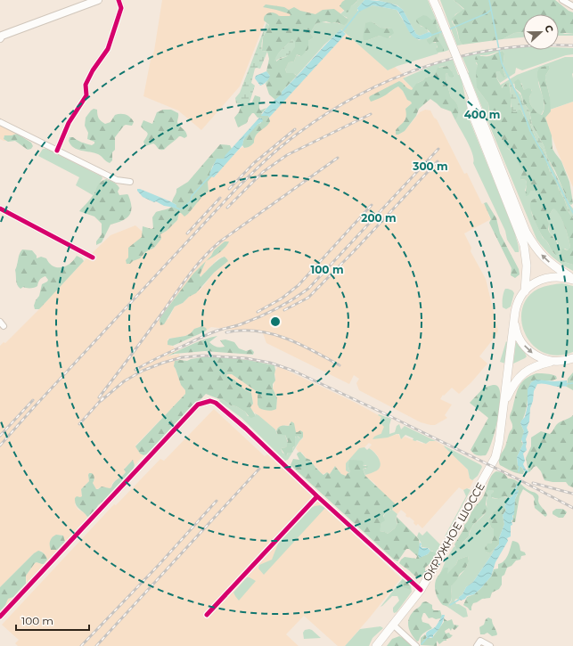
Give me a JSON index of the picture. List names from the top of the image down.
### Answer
{
  "streets": {
    "main road": ["ОКРУЖНОЕ ШОССЕ"]
  },
  "scale_bar": "100 m",
  "north": "right",
  "rings": [
    "400 m",
    "300 m",
    "200 m",
    "100 m"
  ]
}
